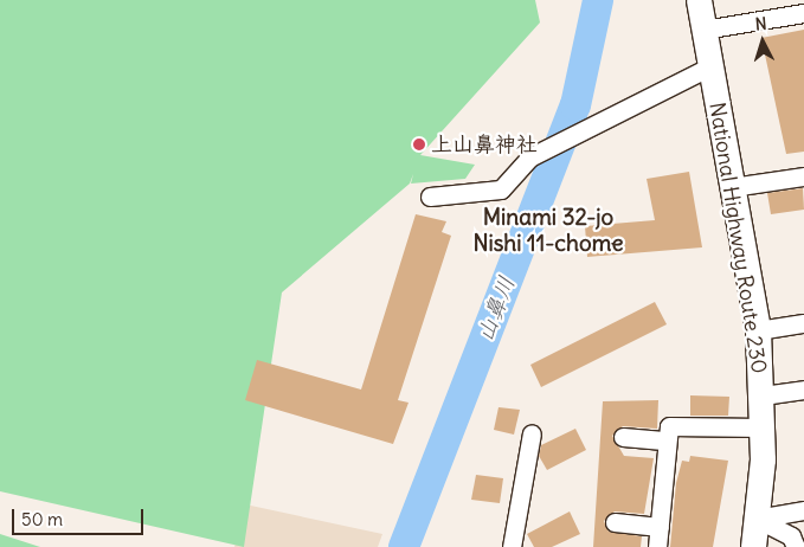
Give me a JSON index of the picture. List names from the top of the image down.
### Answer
{
  "streets": {
    "highway": ["National Highway Route 230"]
  },
  "districts": ["Minami 32-jo Nishi 11-chome"],
  "water": ["山鼻川"],
  "places": ["上山鼻神社"],
  "scale_bar": "50 m",
  "north": "top"
}
